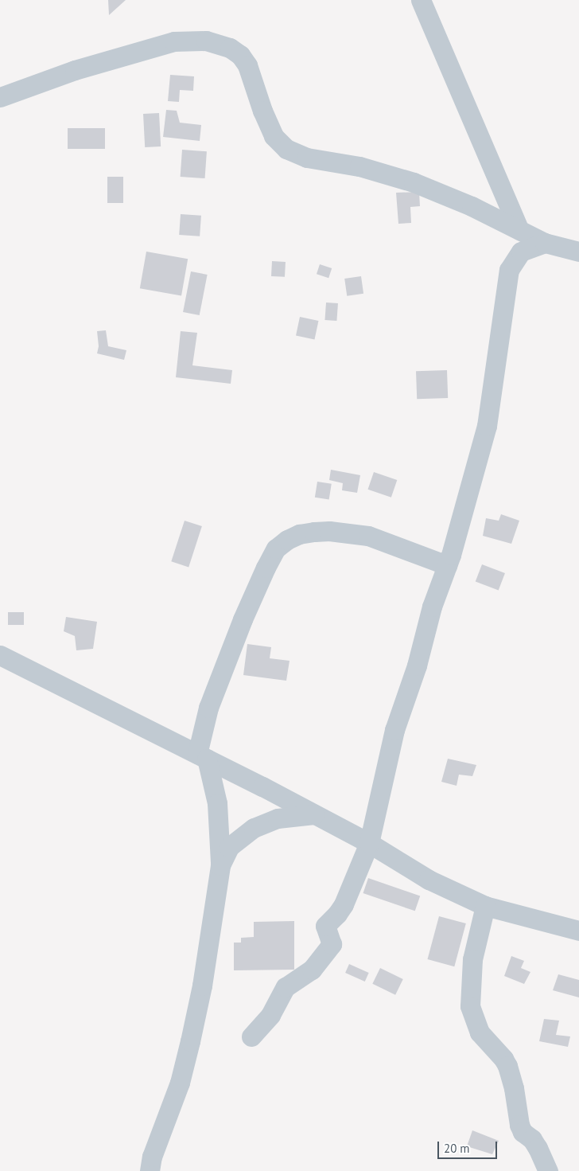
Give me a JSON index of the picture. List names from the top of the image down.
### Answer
{
  "scale_bar": "20 m"
}
